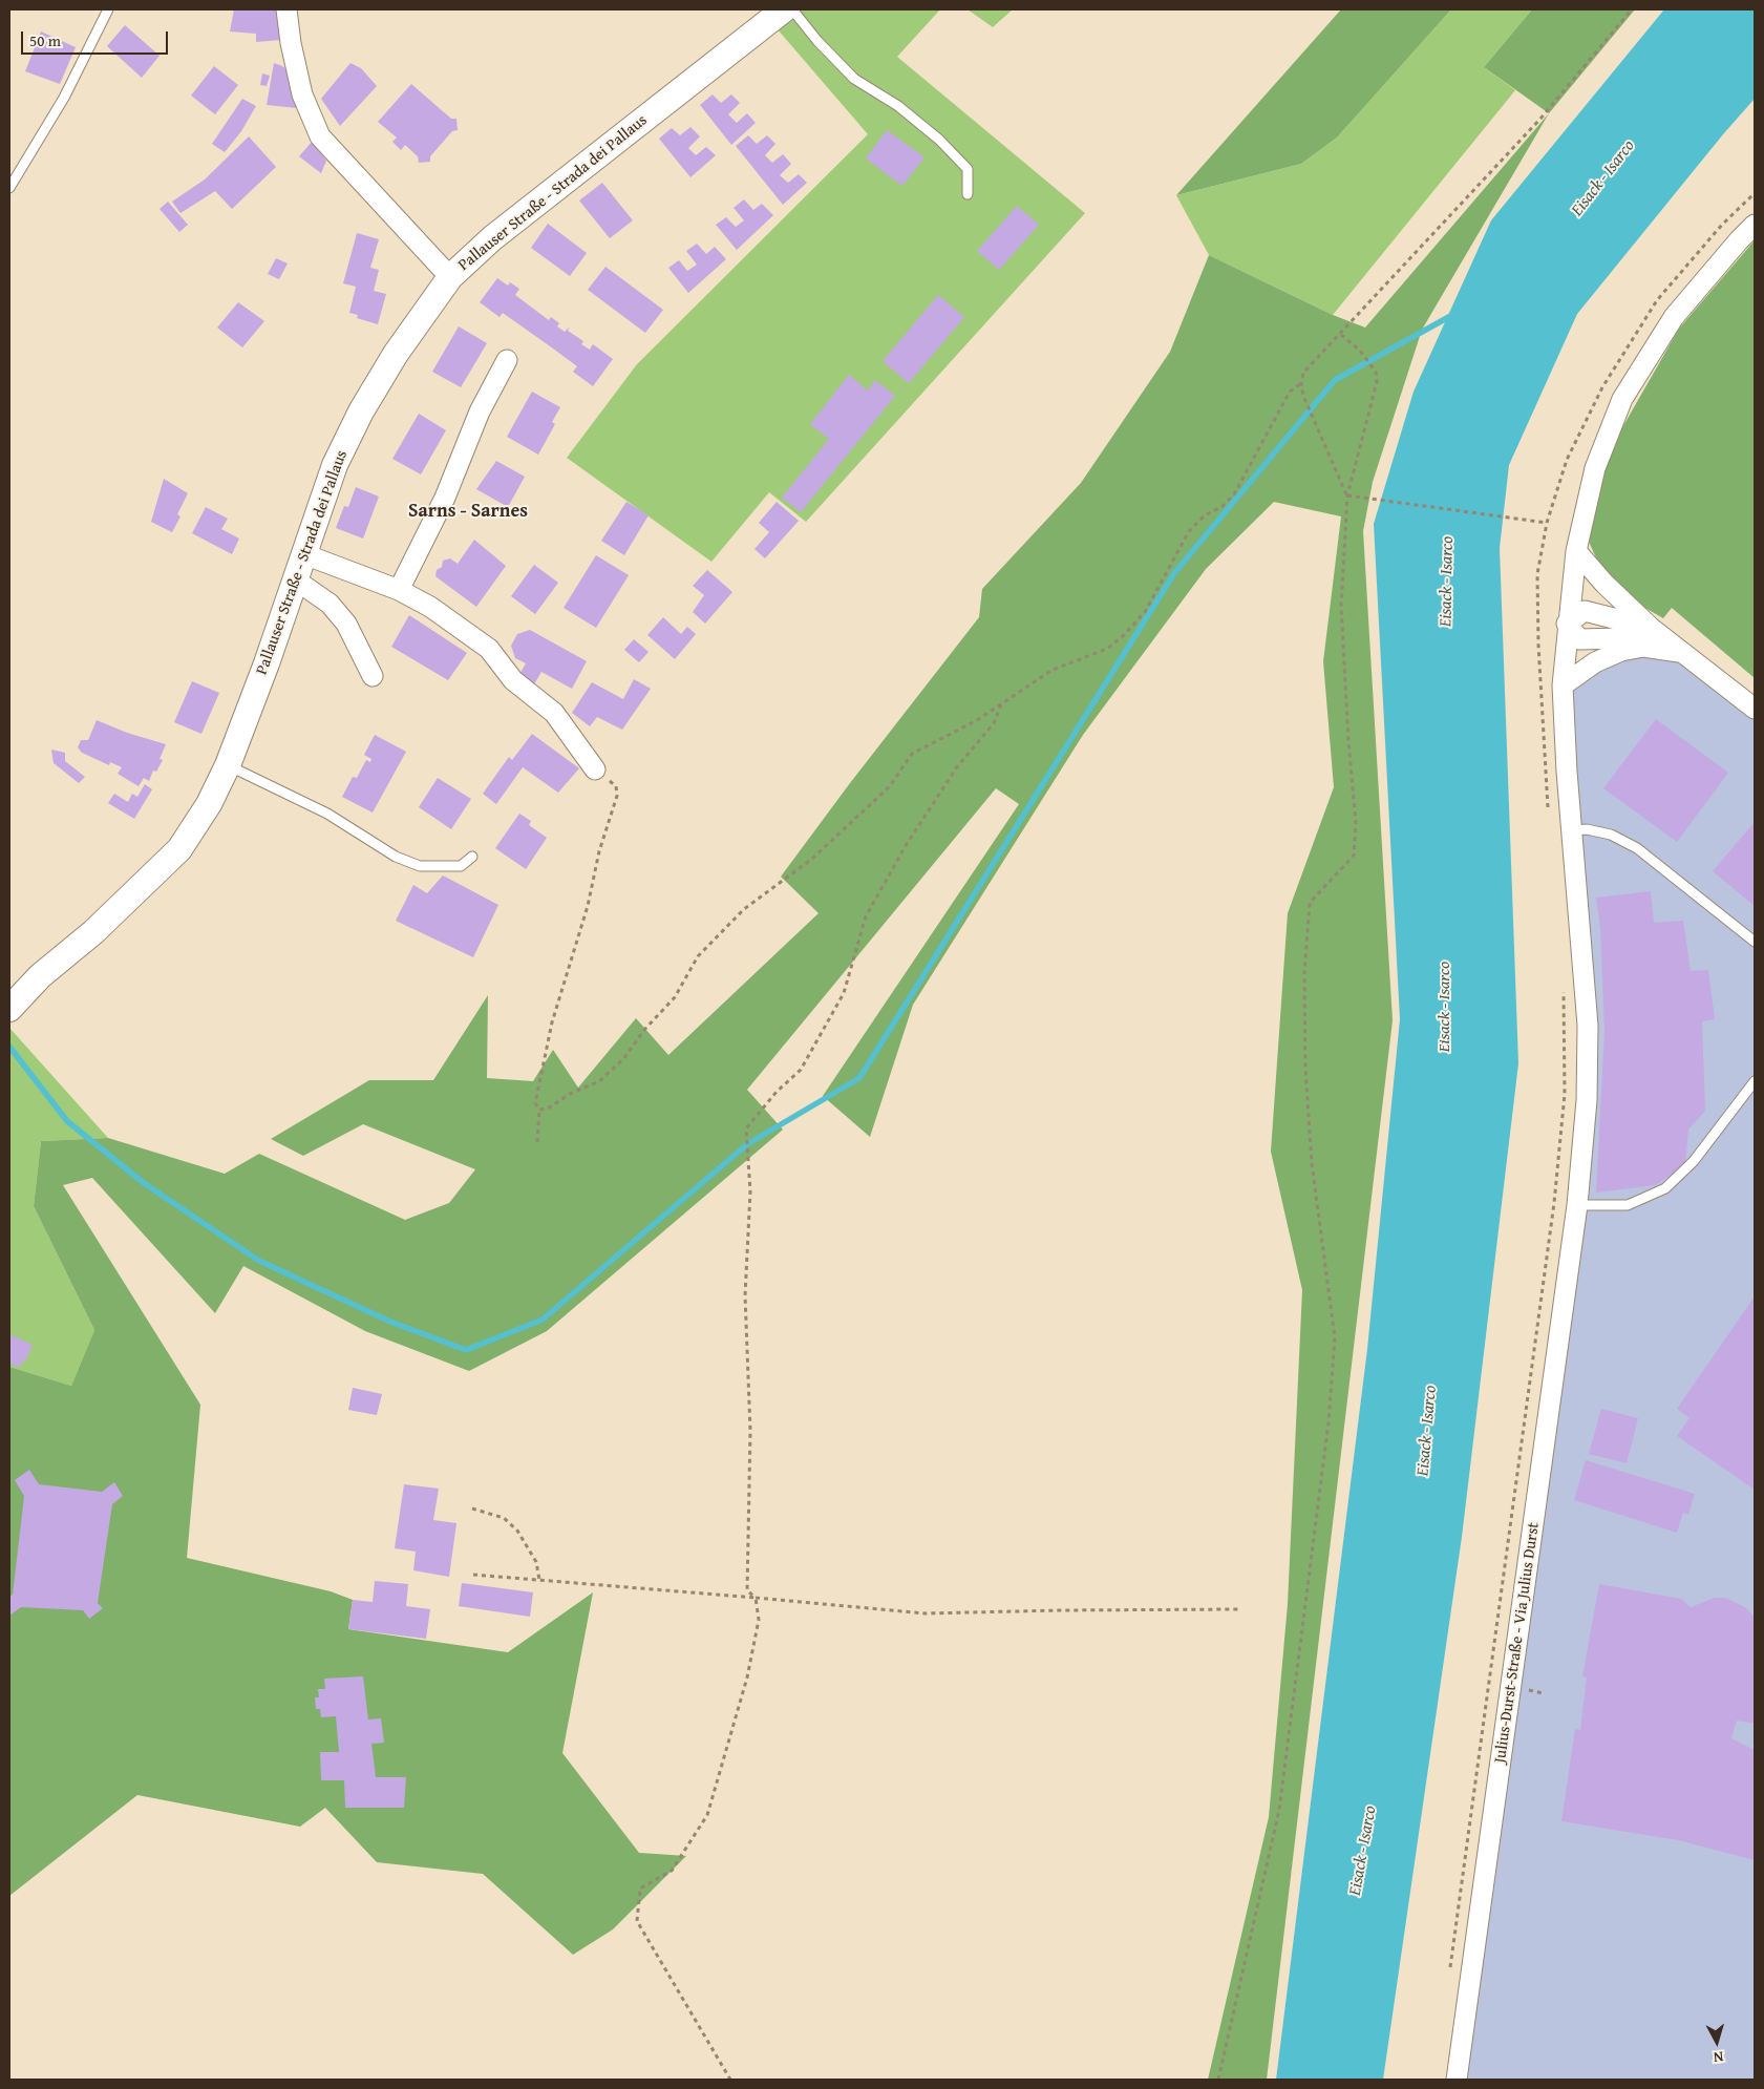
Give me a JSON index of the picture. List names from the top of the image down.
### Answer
{
  "streets": {
    "street": ["Pallauser Straße - Strada dei Pallaus", "Julius-Durst-Straße - Via Julius Durst"]
  },
  "districts": ["Sarns - Sarnes"],
  "water": ["Eisack - Isarco"],
  "scale_bar": "50 m",
  "north": "bottom"
}
